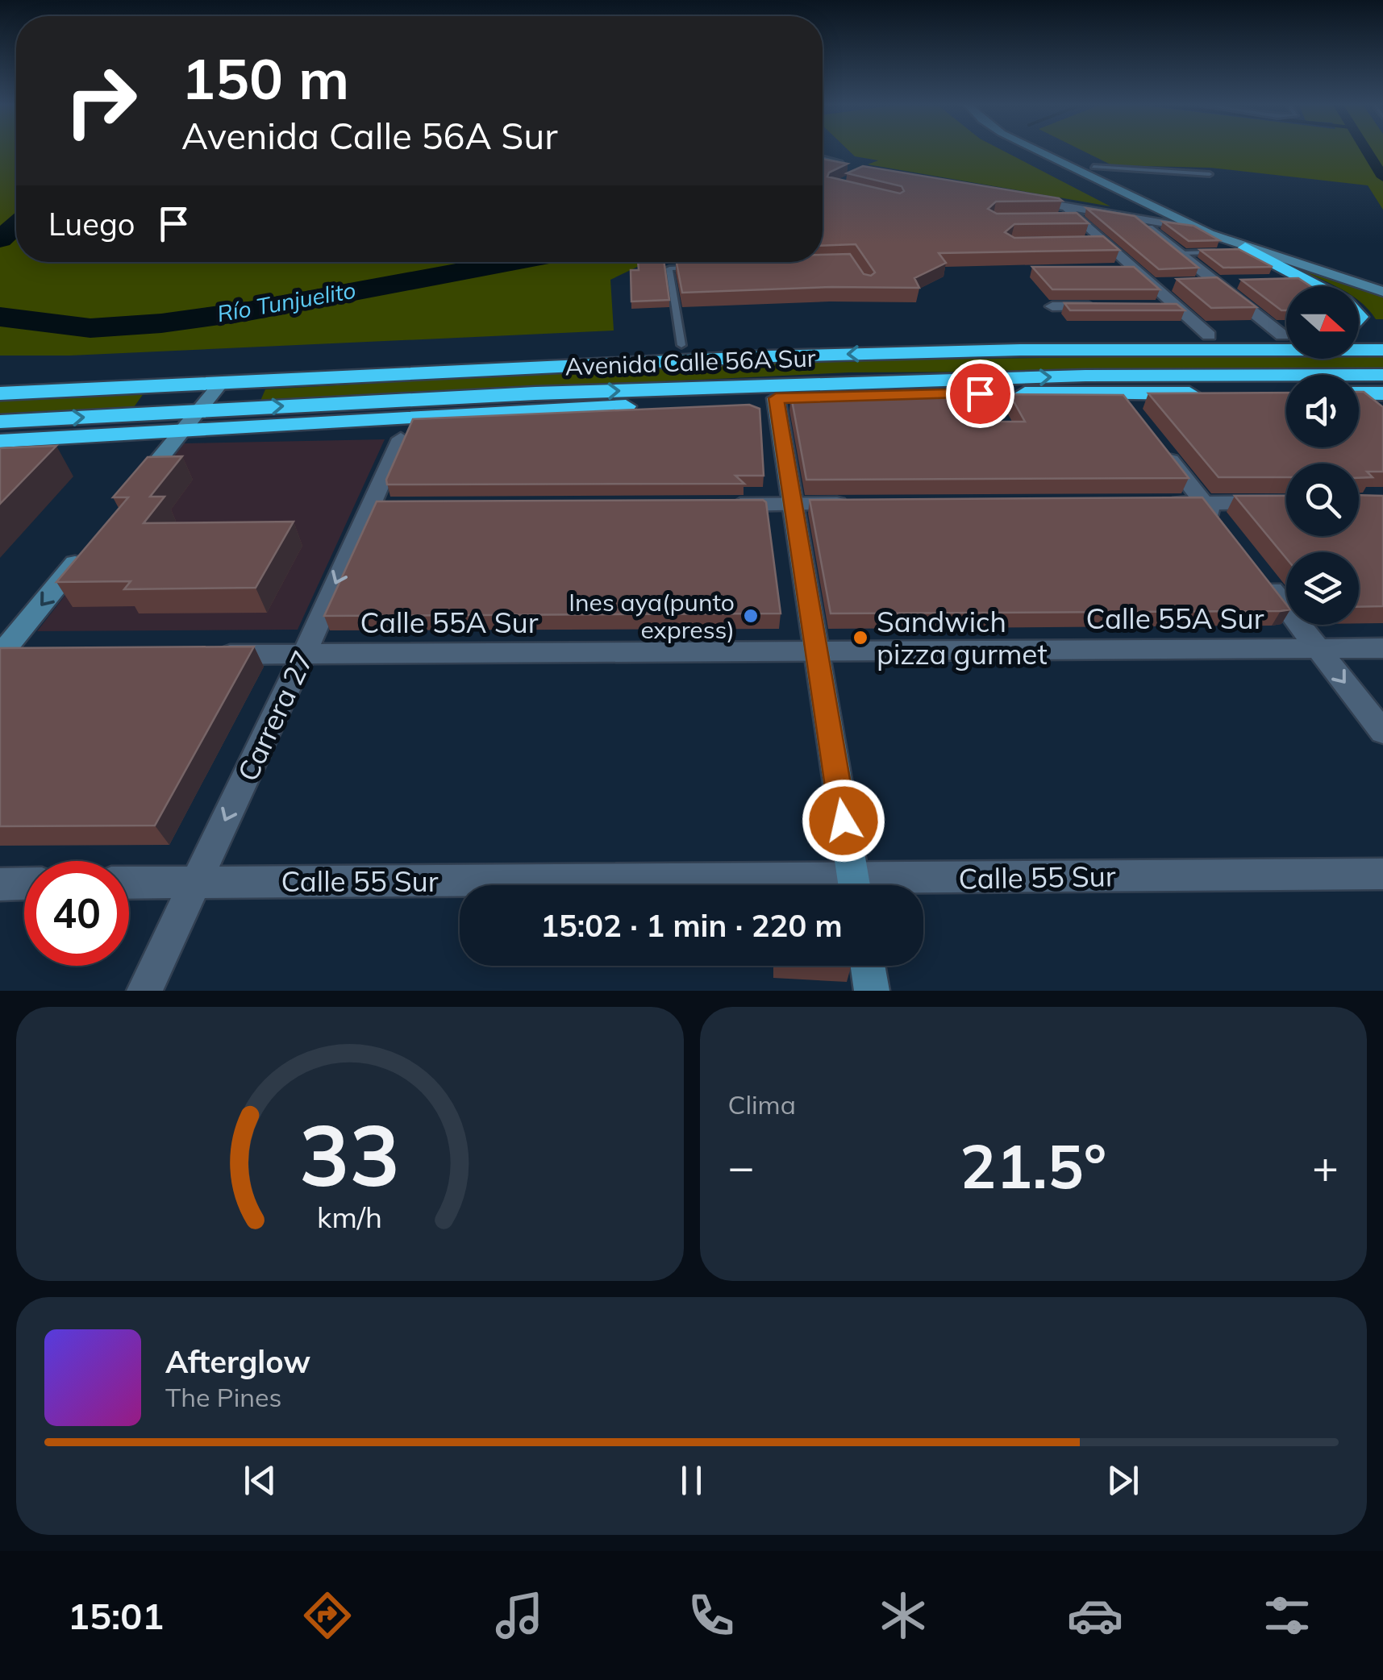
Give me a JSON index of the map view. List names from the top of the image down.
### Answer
{
  "streets": {
    "highway": ["Avenida Calle 56A Sur"],
    "street": ["Calle 55A Sur", "Carrera 27", "Calle 55 Sur"]
  },
  "crossings": [
    ["Calle 55A Sur", "Carrera 27"],
    ["Carrera 27", "Calle 55 Sur"]
  ],
  "one_way": ["Carrera 27"],
  "water": ["Río Tunjuelito"],
  "places": ["Ines aya(punto express)", "Sandwich pizza gurmet"],
  "north": "right",
  "page": {
    "turn": ["150 m", "Avenida Calle 56A Sur"],
    "then": "Luego",
    "limit": "40",
    "trip": "15:02 · 1 min · 220 m",
    "tile": "Clima",
    "heat": ["−", "21.5°", "+"],
    "song": ["Afterglow", "The Pines"],
    "tabs": "15:01",
    "gauge": ["33", "km/h"]
  }
}
